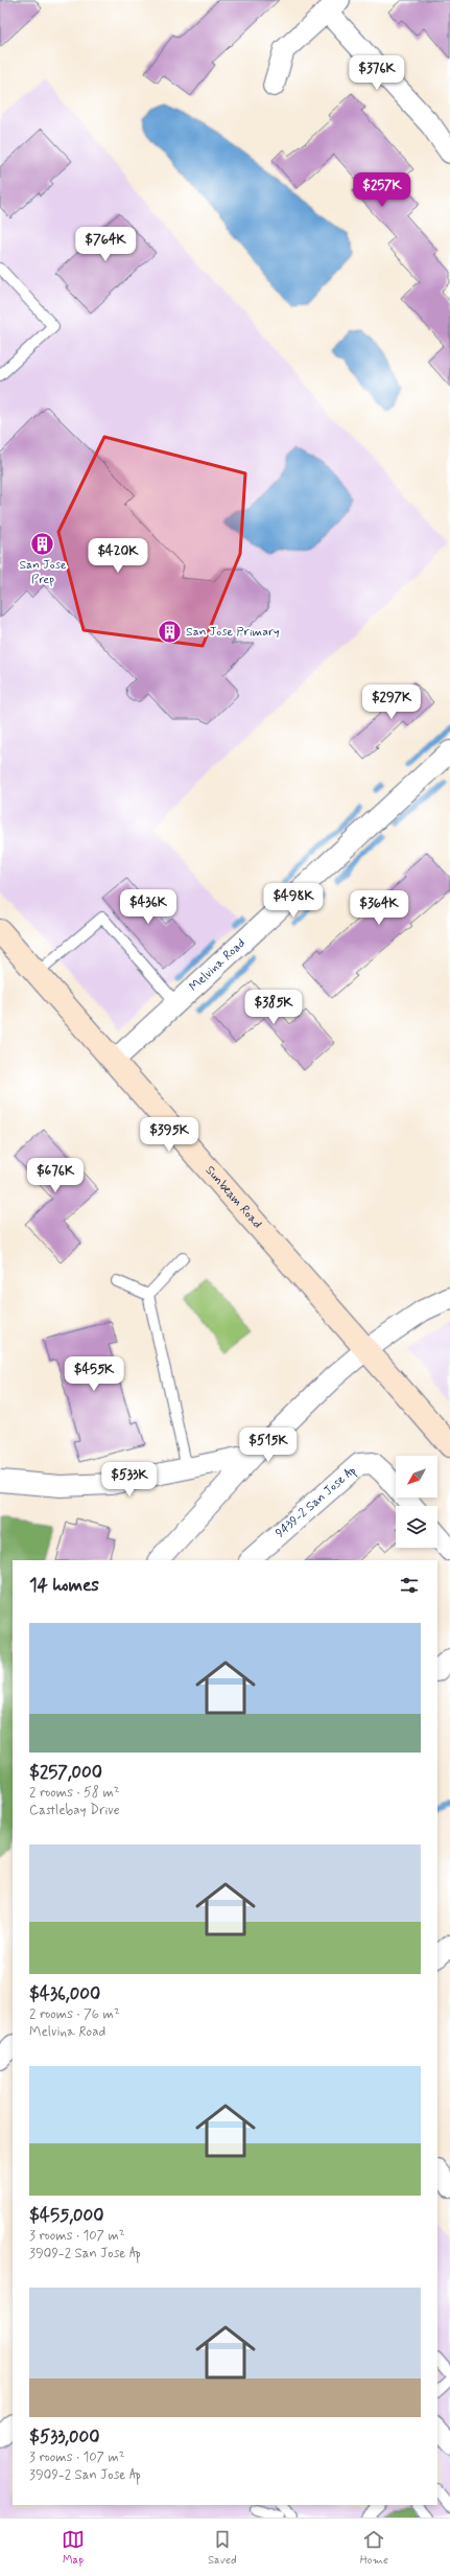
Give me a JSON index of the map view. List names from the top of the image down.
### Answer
{
  "streets": {
    "street": ["Melvina Road", "Sunbeam Road", "9439-2 San Jose Ap"]
  },
  "crossings": [
    ["Melvina Road", "Sunbeam Road"]
  ],
  "places": {
    "building": ["San Jose Prep", "San Jose Primary"]
  },
  "north": "bottom left",
  "page": {
    "price": [
      "$376K",
      "$257K",
      "$764K",
      "$420K",
      "$297K",
      "$498K",
      "$436K",
      "$364K",
      "$385K",
      "$395K",
      "$676K",
      "$455K",
      "$515K",
      "$533K"
    ],
    "heading": "14 homes",
    "list": [
      {
        "name": "$257,000",
        "note": "2 rooms · 58 m² · Castlebay Drive"
      },
      {
        "name": "$436,000",
        "note": "2 rooms · 76 m² · Melvina Road"
      },
      {
        "name": "$455,000",
        "note": "3 rooms · 107 m² · 3909-2 San Jose Ap"
      },
      {
        "name": "$533,000",
        "note": "3 rooms · 107 m² · 3909-2 San Jose Ap"
      }
    ],
    "tabs": ["Map", "Saved", "Home"]
  }
}
